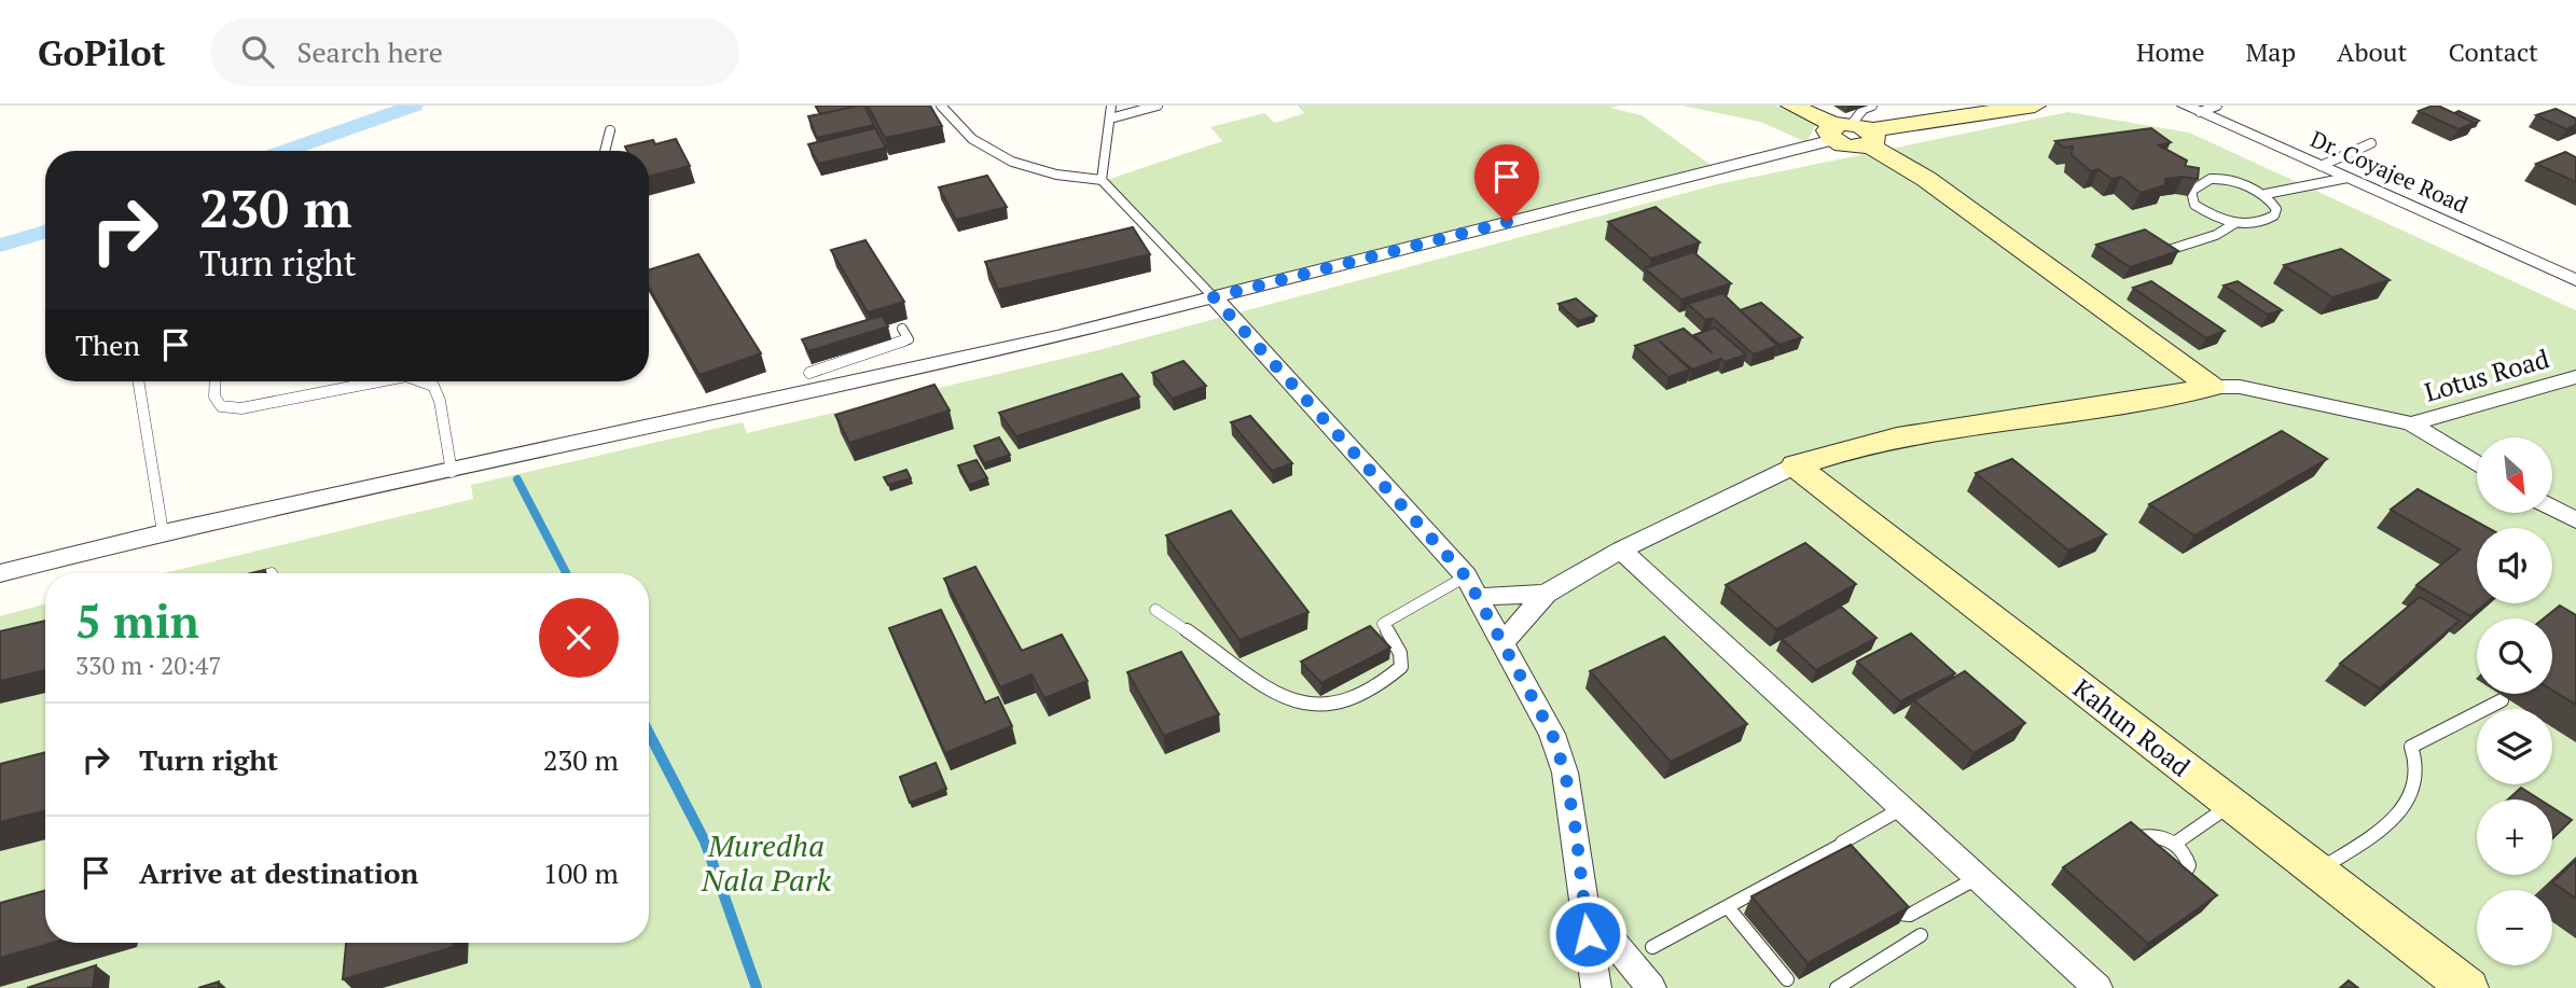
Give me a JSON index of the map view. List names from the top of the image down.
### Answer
{
  "streets": {
    "street": ["Dr. Coyajee Road", "Lotus Road", "Kahun Road"]
  },
  "parks": ["Muredha Nala Park"],
  "north": "bottom right",
  "page": {
    "header": "GoPilot",
    "search": "Search here",
    "nav": [
      "Home",
      "Map",
      "About",
      "Contact"
    ],
    "turn": ["230 m", "Turn right"],
    "then": "Then",
    "map_buttons": ["+", "−"],
    "heading": ["5 min", "330 m · 20:47"],
    "list": [
      {
        "name": "Turn right",
        "value": "230 m"
      },
      {
        "name": "Arrive at destination",
        "value": "100 m"
      }
    ]
  }
}
